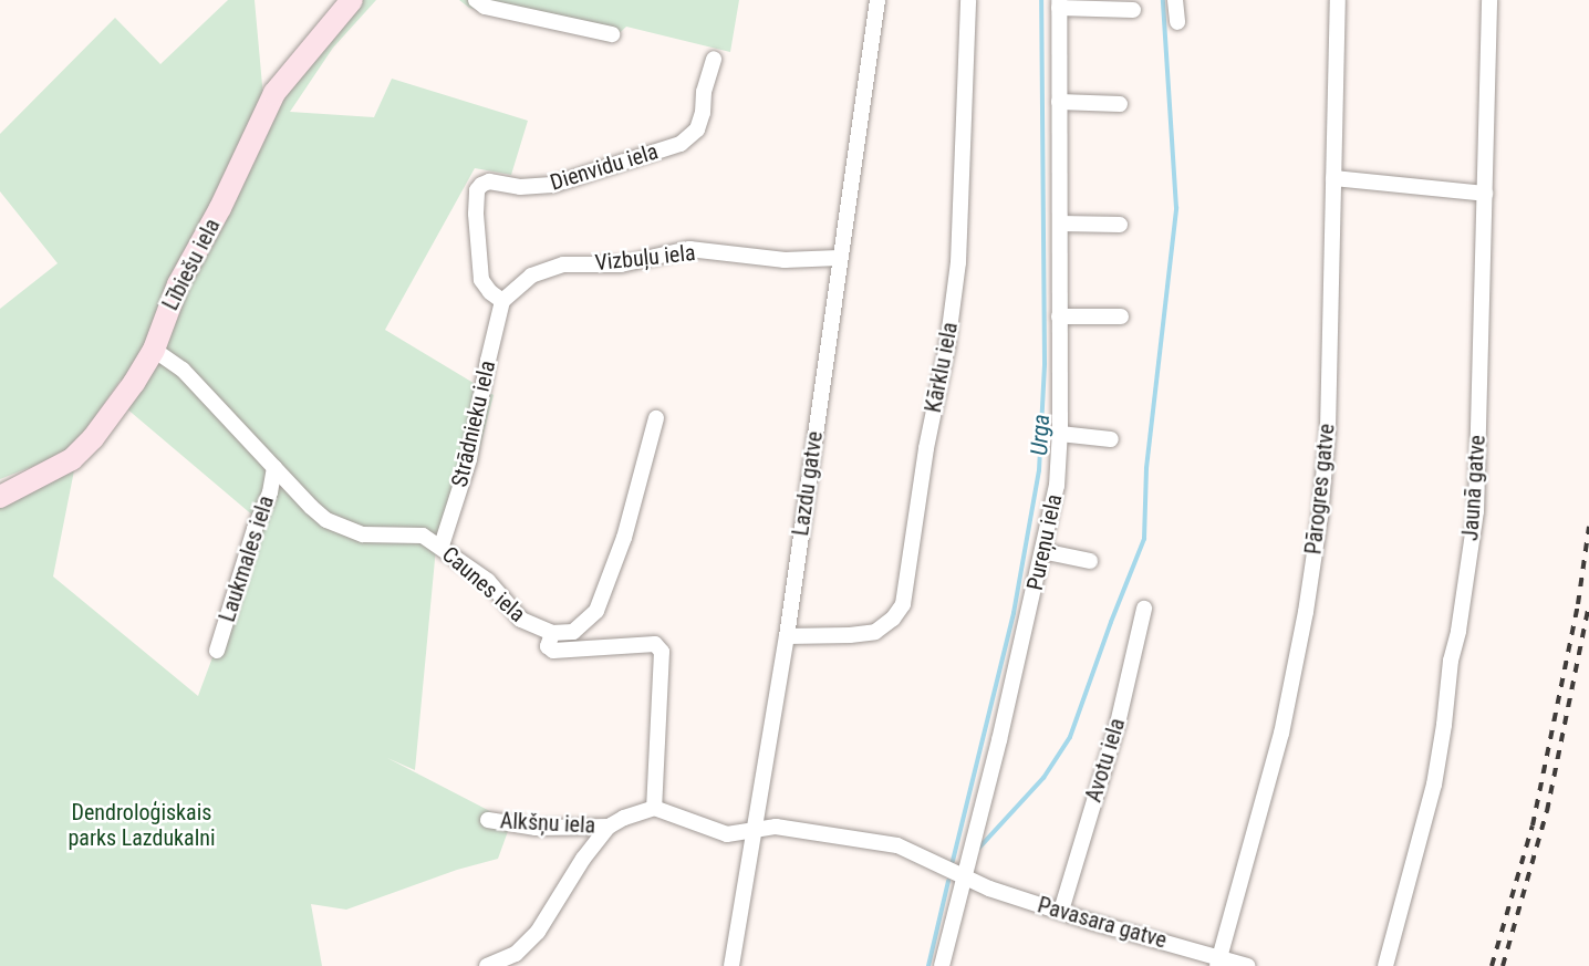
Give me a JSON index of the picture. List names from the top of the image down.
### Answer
{
  "streets": {
    "street": [
      "Dienvidu iela",
      "Vizbuļu iela",
      "Lībiešu iela",
      "Kārklu iela",
      "Strādnieku iela",
      "Lazdu gatve",
      "Jaunā gatve",
      "Pārogres gatve",
      "Pureņu iela",
      "Laukmales iela",
      "Caunes iela",
      "Avotu iela",
      "Alkšņu iela",
      "Pavasara gatve"
    ]
  },
  "crossings": [
    ["Dienvidu iela", "Vizbuļu iela"],
    ["Dienvidu iela", "Strādnieku iela"],
    ["Vizbuļu iela", "Strādnieku iela"],
    ["Vizbuļu iela", "Lazdu gatve"],
    ["Lībiešu iela", "Caunes iela"],
    ["Kārklu iela", "Lazdu gatve"],
    ["Strādnieku iela", "Caunes iela"],
    ["Lazdu gatve", "Pavasara gatve"],
    ["Pārogres gatve", "Pavasara gatve"],
    ["Pureņu iela", "Pavasara gatve"],
    ["Laukmales iela", "Caunes iela"],
    ["Avotu iela", "Pavasara gatve"]
  ],
  "water": ["Urga"],
  "parks": ["Dendroloģiskais parks Lazdukalni"]
}
